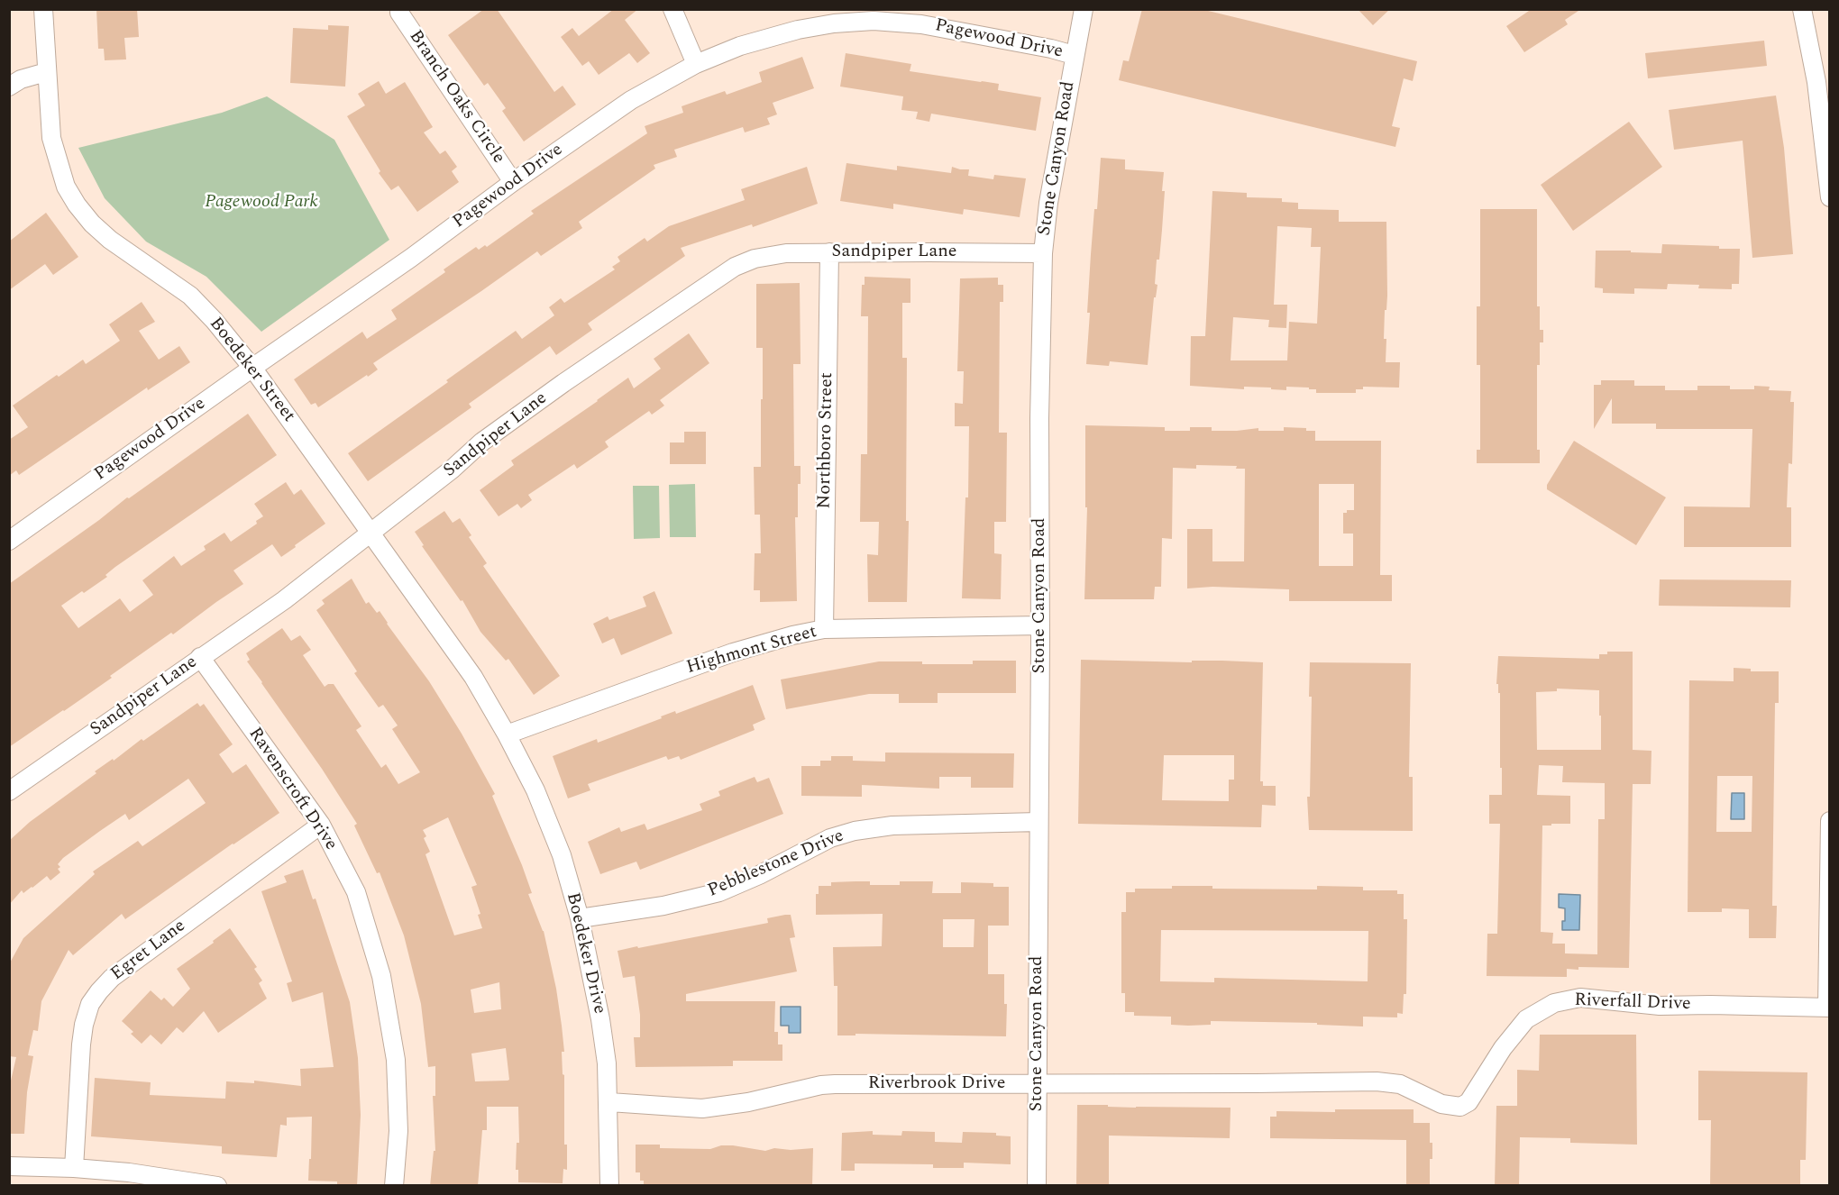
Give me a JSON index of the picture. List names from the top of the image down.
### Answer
{
  "streets": {
    "street": [
      "Pagewood Drive",
      "Branch Oaks Circle",
      "Stone Canyon Road",
      "Sandpiper Lane",
      "Boedeker Street",
      "Northboro Street",
      "Highmont Street",
      "Ravenscroft Drive",
      "Pebblestone Drive",
      "Egret Lane",
      "Boedeker Drive",
      "Riverfall Drive",
      "Riverbrook Drive"
    ]
  },
  "crossings": [
    ["Pagewood Drive", "Branch Oaks Circle"],
    ["Pagewood Drive", "Stone Canyon Road"],
    ["Pagewood Drive", "Boedeker Street"],
    ["Stone Canyon Road", "Sandpiper Lane"],
    ["Stone Canyon Road", "Highmont Street"],
    ["Stone Canyon Road", "Pebblestone Drive"],
    ["Stone Canyon Road", "Riverbrook Drive"],
    ["Sandpiper Lane", "Boedeker Street"],
    ["Sandpiper Lane", "Northboro Street"],
    ["Sandpiper Lane", "Ravenscroft Drive"],
    ["Boedeker Street", "Highmont Street"],
    ["Boedeker Street", "Boedeker Drive"],
    ["Northboro Street", "Highmont Street"],
    ["Highmont Street", "Boedeker Drive"],
    ["Ravenscroft Drive", "Egret Lane"],
    ["Pebblestone Drive", "Boedeker Drive"],
    ["Boedeker Drive", "Riverbrook Drive"],
    ["Riverfall Drive", "Riverbrook Drive"]
  ],
  "parks": ["Pagewood Park"]
}
